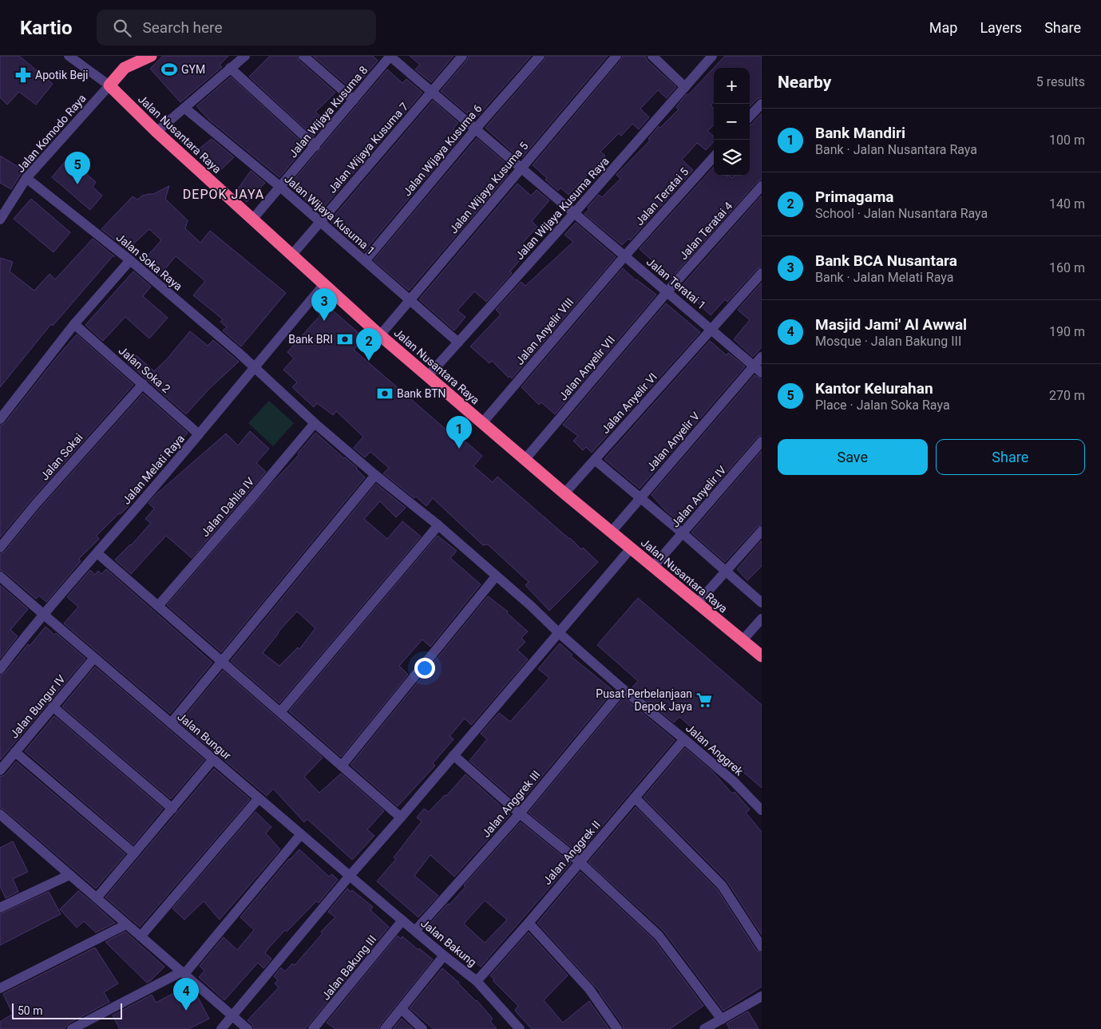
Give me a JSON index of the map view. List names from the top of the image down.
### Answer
{
  "streets": {
    "highway": ["Jalan Nusantara Raya"],
    "street": [
      "Jalan Wijaya Kusuma 8",
      "Jalan Komodo Raya",
      "Jalan Wijaya Kusuma 7",
      "Jalan Wijaya Kusuma 6",
      "Jalan Wijaya Kusuma 5",
      "Jalan Teratai 5",
      "Jalan Wijaya Kusuma Raya",
      "Jalan Wijaya Kusuma 1",
      "Jalan Teratai 4",
      "Jalan Soka Raya",
      "Jalan Teratai 1",
      "Jalan Anyelir VIII",
      "Jalan Anyelir VII",
      "Jalan Soka 2",
      "Jalan Anyelir VI",
      "Jalan Anyelir V",
      "Jalan Sokai",
      "Jalan Melati Raya",
      "Jalan Anyelir IV",
      "Jalan Dahlia IV",
      "Jalan Bungur IV",
      "Jalan Bungur",
      "Jalan Anggrek",
      "Jalan Anggrek III",
      "Jalan Anggrek II",
      "Jalan Bakung",
      "Jalan Bakung III"
    ]
  },
  "crossings": [
    ["Jalan Wijaya Kusuma 8", "Jalan Nusantara Raya"],
    ["Jalan Wijaya Kusuma 8", "Jalan Wijaya Kusuma 1"],
    ["Jalan Wijaya Kusuma 8", "Jalan Teratai 1"],
    ["Jalan Komodo Raya", "Jalan Nusantara Raya"],
    ["Jalan Komodo Raya", "Jalan Soka Raya"],
    ["Jalan Nusantara Raya", "Jalan Wijaya Kusuma 7"],
    ["Jalan Nusantara Raya", "Jalan Wijaya Kusuma 5"],
    ["Jalan Nusantara Raya", "Jalan Wijaya Kusuma Raya"],
    ["Jalan Nusantara Raya", "Jalan Anyelir VIII"],
    ["Jalan Nusantara Raya", "Jalan Anyelir VII"],
    ["Jalan Nusantara Raya", "Jalan Anyelir VI"],
    ["Jalan Nusantara Raya", "Jalan Anyelir V"],
    ["Jalan Nusantara Raya", "Jalan Melati Raya"],
    ["Jalan Nusantara Raya", "Jalan Anyelir IV"],
    ["Jalan Wijaya Kusuma 7", "Jalan Wijaya Kusuma 1"],
    ["Jalan Wijaya Kusuma 7", "Jalan Teratai 1"],
    ["Jalan Wijaya Kusuma 6", "Jalan Wijaya Kusuma 1"],
    ["Jalan Wijaya Kusuma 6", "Jalan Teratai 1"],
    ["Jalan Wijaya Kusuma 5", "Jalan Wijaya Kusuma 1"],
    ["Jalan Wijaya Kusuma 5", "Jalan Teratai 1"],
    ["Jalan Teratai 5", "Jalan Teratai 1"],
    ["Jalan Teratai 5", "Jalan Anyelir VIII"],
    ["Jalan Wijaya Kusuma Raya", "Jalan Wijaya Kusuma 1"],
    ["Jalan Wijaya Kusuma Raya", "Jalan Teratai 1"],
    ["Jalan Teratai 4", "Jalan Teratai 1"],
    ["Jalan Teratai 4", "Jalan Anyelir VII"],
    ["Jalan Soka Raya", "Jalan Melati Raya"],
    ["Jalan Soka Raya", "Jalan Dahlia IV"],
    ["Jalan Soka Raya", "Jalan Anggrek"],
    ["Jalan Teratai 1", "Jalan Anyelir VIII"],
    ["Jalan Teratai 1", "Jalan Anyelir VII"],
    ["Jalan Teratai 1", "Jalan Anyelir VI"],
    ["Jalan Teratai 1", "Jalan Anyelir V"],
    ["Jalan Soka 2", "Jalan Sokai"],
    ["Jalan Soka 2", "Jalan Melati Raya"],
    ["Jalan Melati Raya", "Jalan Bungur"],
    ["Jalan Bungur IV", "Jalan Bungur"],
    ["Jalan Bungur", "Jalan Bakung"],
    ["Jalan Anggrek", "Jalan Anggrek III"],
    ["Jalan Anggrek", "Jalan Anggrek II"],
    ["Jalan Anggrek III", "Jalan Bakung"],
    ["Jalan Anggrek II", "Jalan Bakung"],
    ["Jalan Bakung", "Jalan Bakung III"]
  ],
  "districts": ["DEPOK JAYA"],
  "places": {
    "sports": ["GYM"],
    "pharmacy": ["Apotik Beji"],
    "bank": ["Bank BRI", "Bank BTN"],
    "supermarket": ["Pusat Perbelanjaan Depok Jaya"]
  },
  "scale_bar": "50 m",
  "page": {
    "header": "Kartio",
    "search": "Search here",
    "nav": ["Map", "Layers", "Share"],
    "heading": ["Nearby", "5 results"],
    "map_buttons": ["+", "−"],
    "list": [
      {
        "mark": "1",
        "name": "Bank Mandiri",
        "note": "Bank · Jalan Nusantara Raya",
        "value": "100 m"
      },
      {
        "mark": "2",
        "name": "Primagama",
        "note": "School · Jalan Nusantara Raya",
        "value": "140 m"
      },
      {
        "mark": "3",
        "name": "Bank BCA Nusantara",
        "note": "Bank · Jalan Melati Raya",
        "value": "160 m"
      },
      {
        "mark": "4",
        "name": "Masjid Jami' Al Awwal",
        "note": "Mosque · Jalan Bakung III",
        "value": "190 m"
      },
      {
        "mark": "5",
        "name": "Kantor Kelurahan",
        "note": "Place · Jalan Soka Raya",
        "value": "270 m"
      }
    ],
    "pins": [
      "5",
      "3",
      "2",
      "1",
      "4"
    ],
    "buttons": ["Save", "Share"],
    "scale": "50 m"
  }
}
